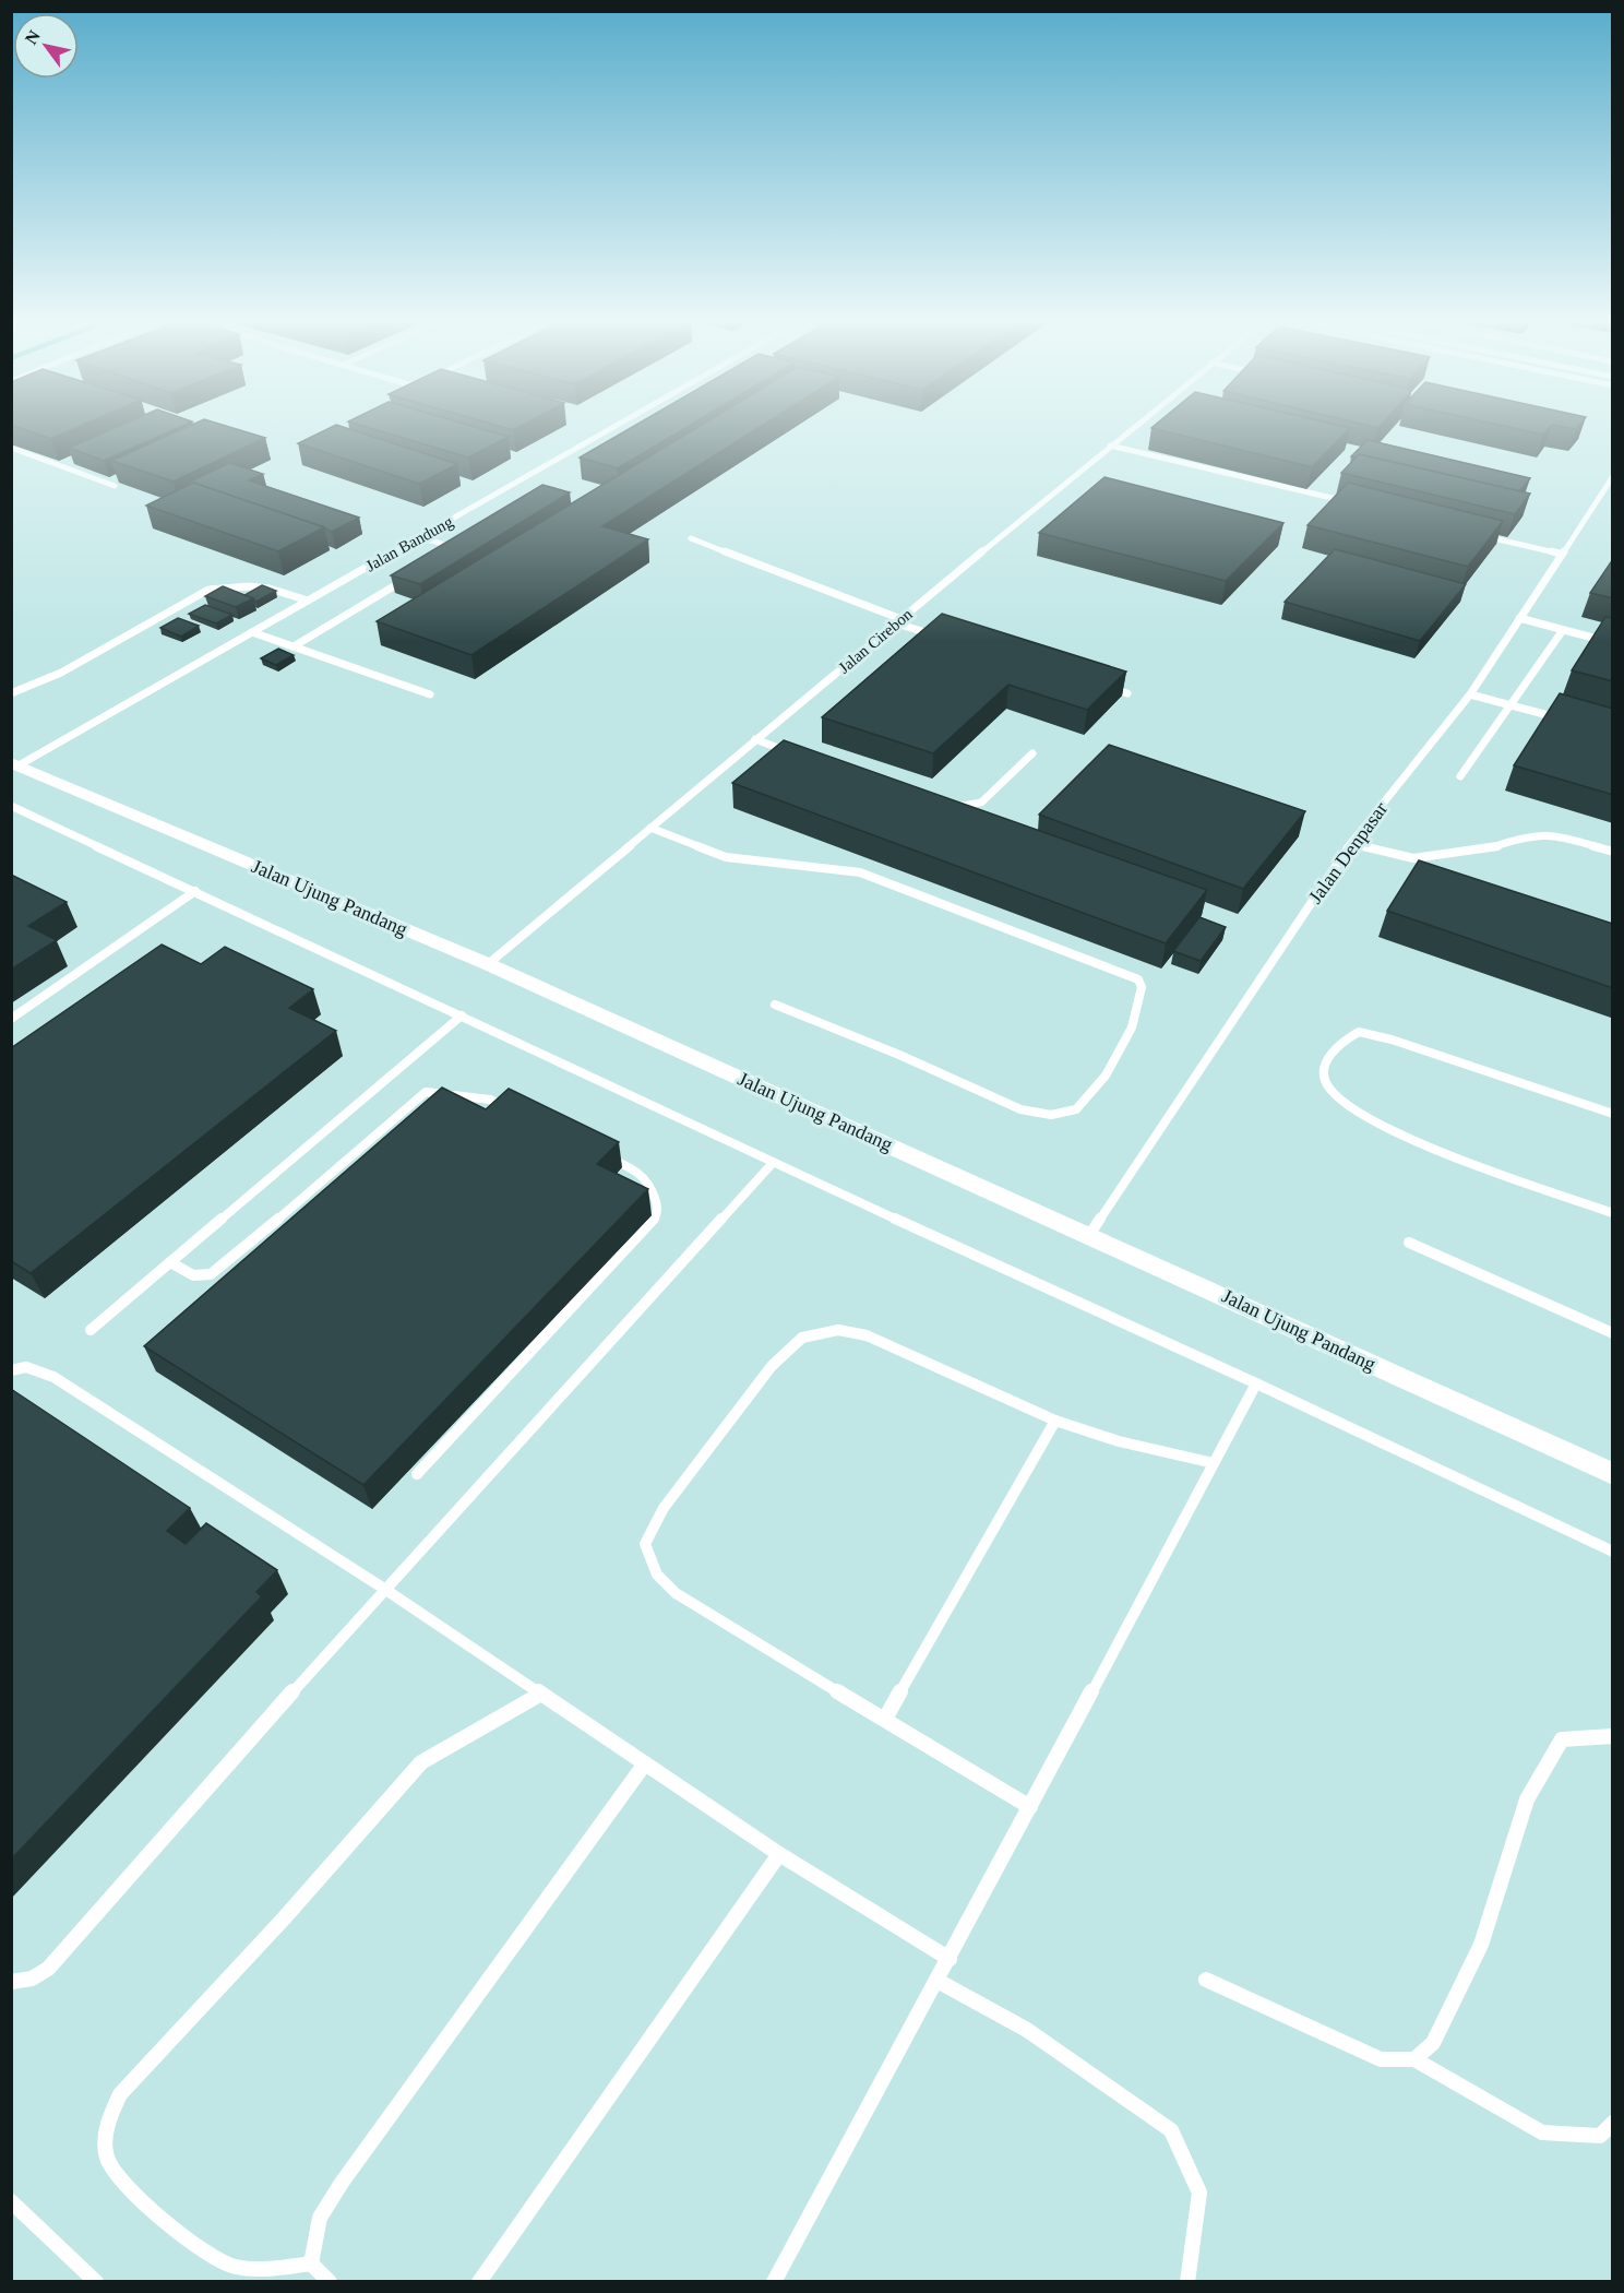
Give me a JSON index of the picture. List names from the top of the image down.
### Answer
{
  "streets": {
    "street": ["Jalan Ujung Pandang"],
    "lane": ["Jalan Bandung", "Jalan Cirebon", "Jalan Denpasar"]
  },
  "crossings": [
    ["Jalan Bandung", "Jalan Ujung Pandang"],
    ["Jalan Cirebon", "Jalan Ujung Pandang"],
    ["Jalan Denpasar", "Jalan Ujung Pandang"]
  ],
  "north": "top left"
}
